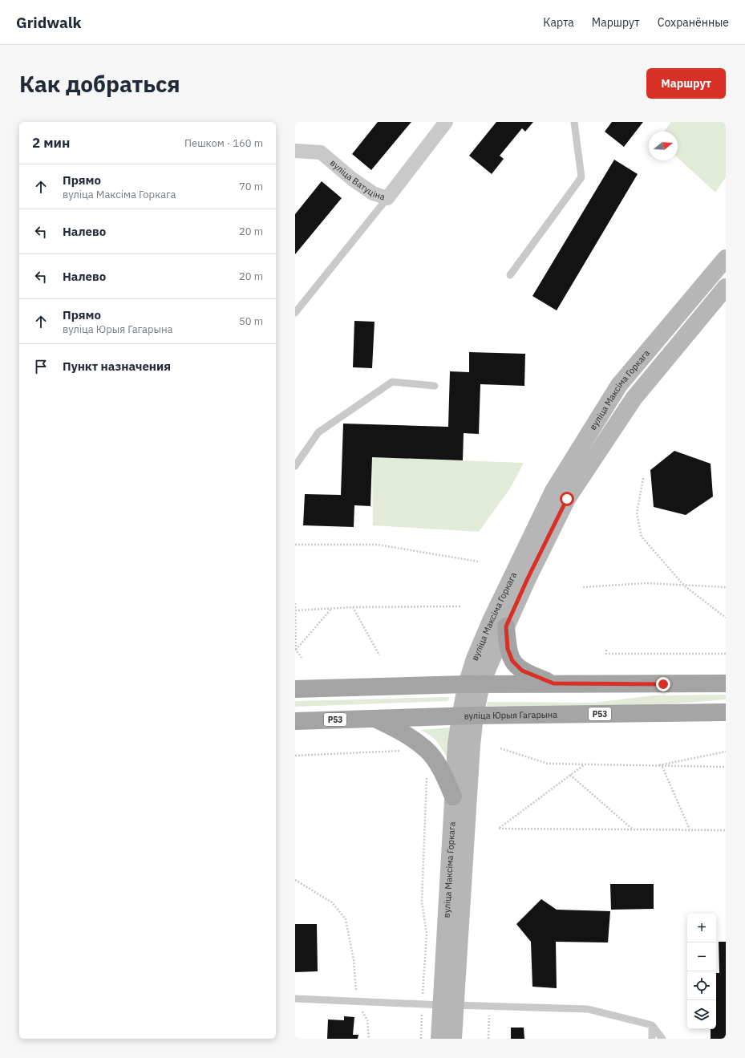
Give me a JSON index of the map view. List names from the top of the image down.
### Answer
{
  "streets": {
    "main road": ["Р53", "вуліца Юрыя Гагарына"],
    "street": ["вуліца Ватуціна", "вуліца Максіма Горкага"]
  },
  "crossings": [
    ["вуліца Максіма Горкага", "вуліца Юрыя Гагарына"]
  ],
  "north": "right",
  "page": {
    "header": "Gridwalk",
    "nav": ["Карта", "Маршрут", "Сохранённые"],
    "buttons": "Маршрут",
    "title": "Как добраться",
    "heading": ["2 мин", "Пешком · 160 m"],
    "list": [
      ["Прямо", "вуліца Максіма Горкага", "70 m"],
      ["Налево", "20 m"],
      ["Налево", "20 m"],
      ["Прямо", "вуліца Юрыя Гагарына", "50 m"],
      "Пункт назначения"
    ],
    "map_buttons": ["+", "−"]
  }
}
